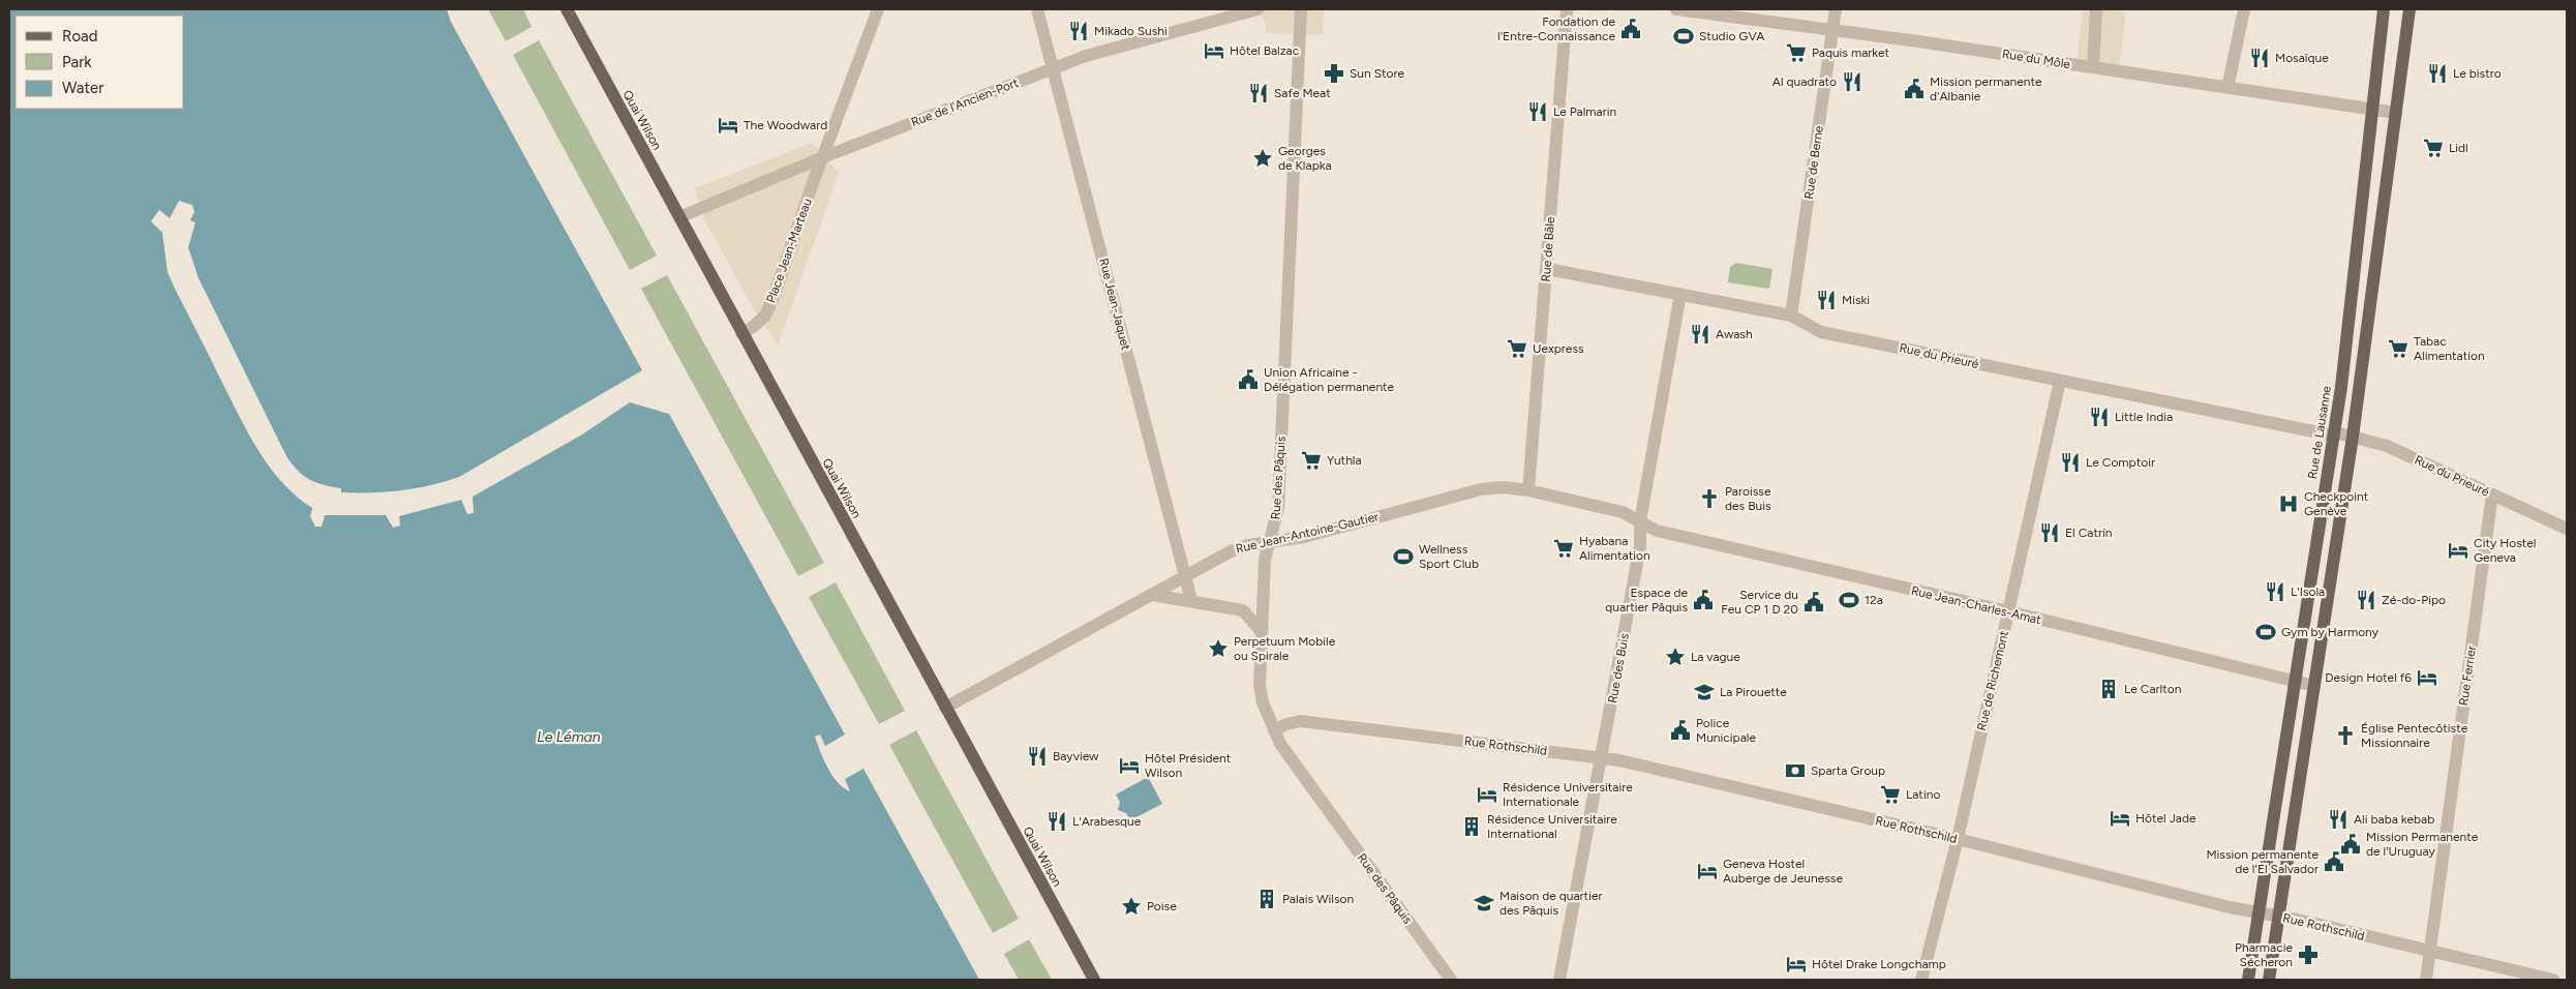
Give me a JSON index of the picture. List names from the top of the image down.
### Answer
{
  "streets": {
    "main road": ["Quai Wilson", "Rue de Lausanne"],
    "street": [
      "Rue du Môle",
      "Rue de l'Ancien-Port",
      "Rue de Berne",
      "Rue de Bâle",
      "Place Jean-Marteau",
      "Rue Jean-Jaquet",
      "Rue du Prieuré",
      "Rue des Pâquis",
      "Rue Jean-Antoine-Gautier",
      "Rue Jean-Charles-Amat",
      "Rue des Buis",
      "Rue Ferrier",
      "Rue de Richemont",
      "Rue Rothschild"
    ]
  },
  "crossings": [
    ["Rue du Môle", "Rue de Berne"],
    ["Rue du Môle", "Rue de Lausanne"],
    ["Rue de l'Ancien-Port", "Quai Wilson"],
    ["Rue de l'Ancien-Port", "Place Jean-Marteau"],
    ["Rue de l'Ancien-Port", "Rue Jean-Jaquet"],
    ["Quai Wilson", "Place Jean-Marteau"],
    ["Quai Wilson", "Rue Jean-Antoine-Gautier"],
    ["Rue de Berne", "Rue du Prieuré"],
    ["Rue de Bâle", "Rue du Prieuré"],
    ["Rue de Bâle", "Rue Jean-Antoine-Gautier"],
    ["Rue Jean-Jaquet", "Rue Jean-Antoine-Gautier"],
    ["Rue du Prieuré", "Rue de Lausanne"],
    ["Rue du Prieuré", "Rue des Buis"],
    ["Rue du Prieuré", "Rue Ferrier"],
    ["Rue du Prieuré", "Rue de Richemont"],
    ["Rue de Lausanne", "Rue Jean-Charles-Amat"],
    ["Rue de Lausanne", "Rue Rothschild"],
    ["Rue des Pâquis", "Rue Jean-Antoine-Gautier"],
    ["Rue des Pâquis", "Rue Rothschild"],
    ["Rue Jean-Antoine-Gautier", "Rue Jean-Charles-Amat"],
    ["Rue Jean-Antoine-Gautier", "Rue des Buis"],
    ["Rue Jean-Charles-Amat", "Rue des Buis"],
    ["Rue Jean-Charles-Amat", "Rue de Richemont"],
    ["Rue des Buis", "Rue Rothschild"],
    ["Rue Ferrier", "Rue Rothschild"],
    ["Rue de Richemont", "Rue Rothschild"]
  ],
  "water": ["Le Léman"],
  "places": {
    "public building": [
      "Fondation de l'Entre-Connaissance",
      "Mission permanente d'Albanie",
      "Union Africaine - Délégation permanente",
      "Espace de quartier Pâquis",
      "Service du Feu CP 1 D 20",
      "Police Municipale",
      "Mission Permanente de l'Uruguay",
      "Mission permanente de l'El Salvador"
    ],
    "restaurant": [
      "Mikado Sushi",
      "Mosaïque",
      "Le bistro",
      "Al quadrato",
      "Safe Meat",
      "Le Palmarin",
      "Miski",
      "Awash",
      "Little India",
      "Le Comptoir",
      "El Catrín",
      "L'Isola",
      "Zé-do-Pipo",
      "Bayview",
      "Ali baba kebab",
      "L'Arabesque"
    ],
    "sports": [
      "Studio GVA",
      "Wellness Sport Club",
      "12a",
      "Gym by Harmony"
    ],
    "hotel": [
      "Hôtel Balzac",
      "The Woodward",
      "City Hostel Geneva",
      "Design Hotel f6",
      "Hôtel Président Wilson",
      "Résidence Universitaire Internationale",
      "Hôtel Jade",
      "Geneva Hostel Auberge de Jeunesse",
      "Hôtel Drake Longchamp"
    ],
    "supermarket": [
      "Paquis market",
      "Lidl",
      "Uexpress",
      "Tabac Alimentation",
      "Yuthla",
      "Hyabana Alimentation",
      "Latino"
    ],
    "pharmacy": ["Sun Store", "Pharmacie Sécheron"],
    "place": [
      "Georges de Klapka",
      "Perpetuum Mobile ou Spirale",
      "La vague",
      "Poise"
    ],
    "church": ["Paroisse des Buis", "Église Pentecôtiste Missionnaire"],
    "hospital": ["Checkpoint Genève"],
    "building": ["Le Carlton", "Résidence Universitaire International", "Palais Wilson"],
    "school or university": ["La Pirouette", "Maison de quartier des Pâquis"],
    "bank": ["Sparta Group"]
  },
  "legend": ["Road", "Park", "Water"]
}
